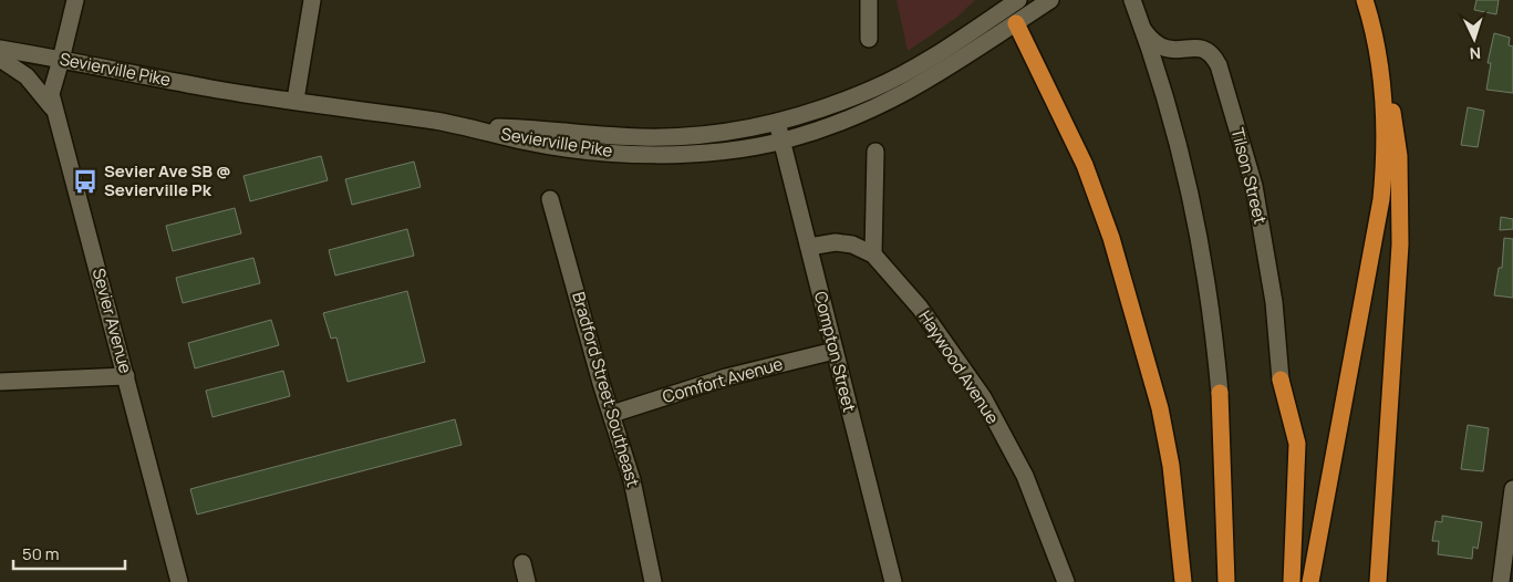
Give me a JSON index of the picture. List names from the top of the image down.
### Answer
{
  "streets": {
    "street": [
      "Sevierville Pike",
      "Tilson Street",
      "Sevier Avenue",
      "Compton Street",
      "Haywood Avenue",
      "Comfort Avenue",
      "Bradford Street Southeast"
    ]
  },
  "crossings": [
    ["Sevierville Pike", "Sevier Avenue"],
    ["Sevierville Pike", "Compton Street"],
    ["Compton Street", "Haywood Avenue"],
    ["Compton Street", "Comfort Avenue"],
    ["Comfort Avenue", "Bradford Street Southeast"]
  ],
  "places": {
    "bus stop": ["Sevier Ave SB @ Sevierville Pk"]
  },
  "scale_bar": "50 m",
  "north": "bottom"
}
